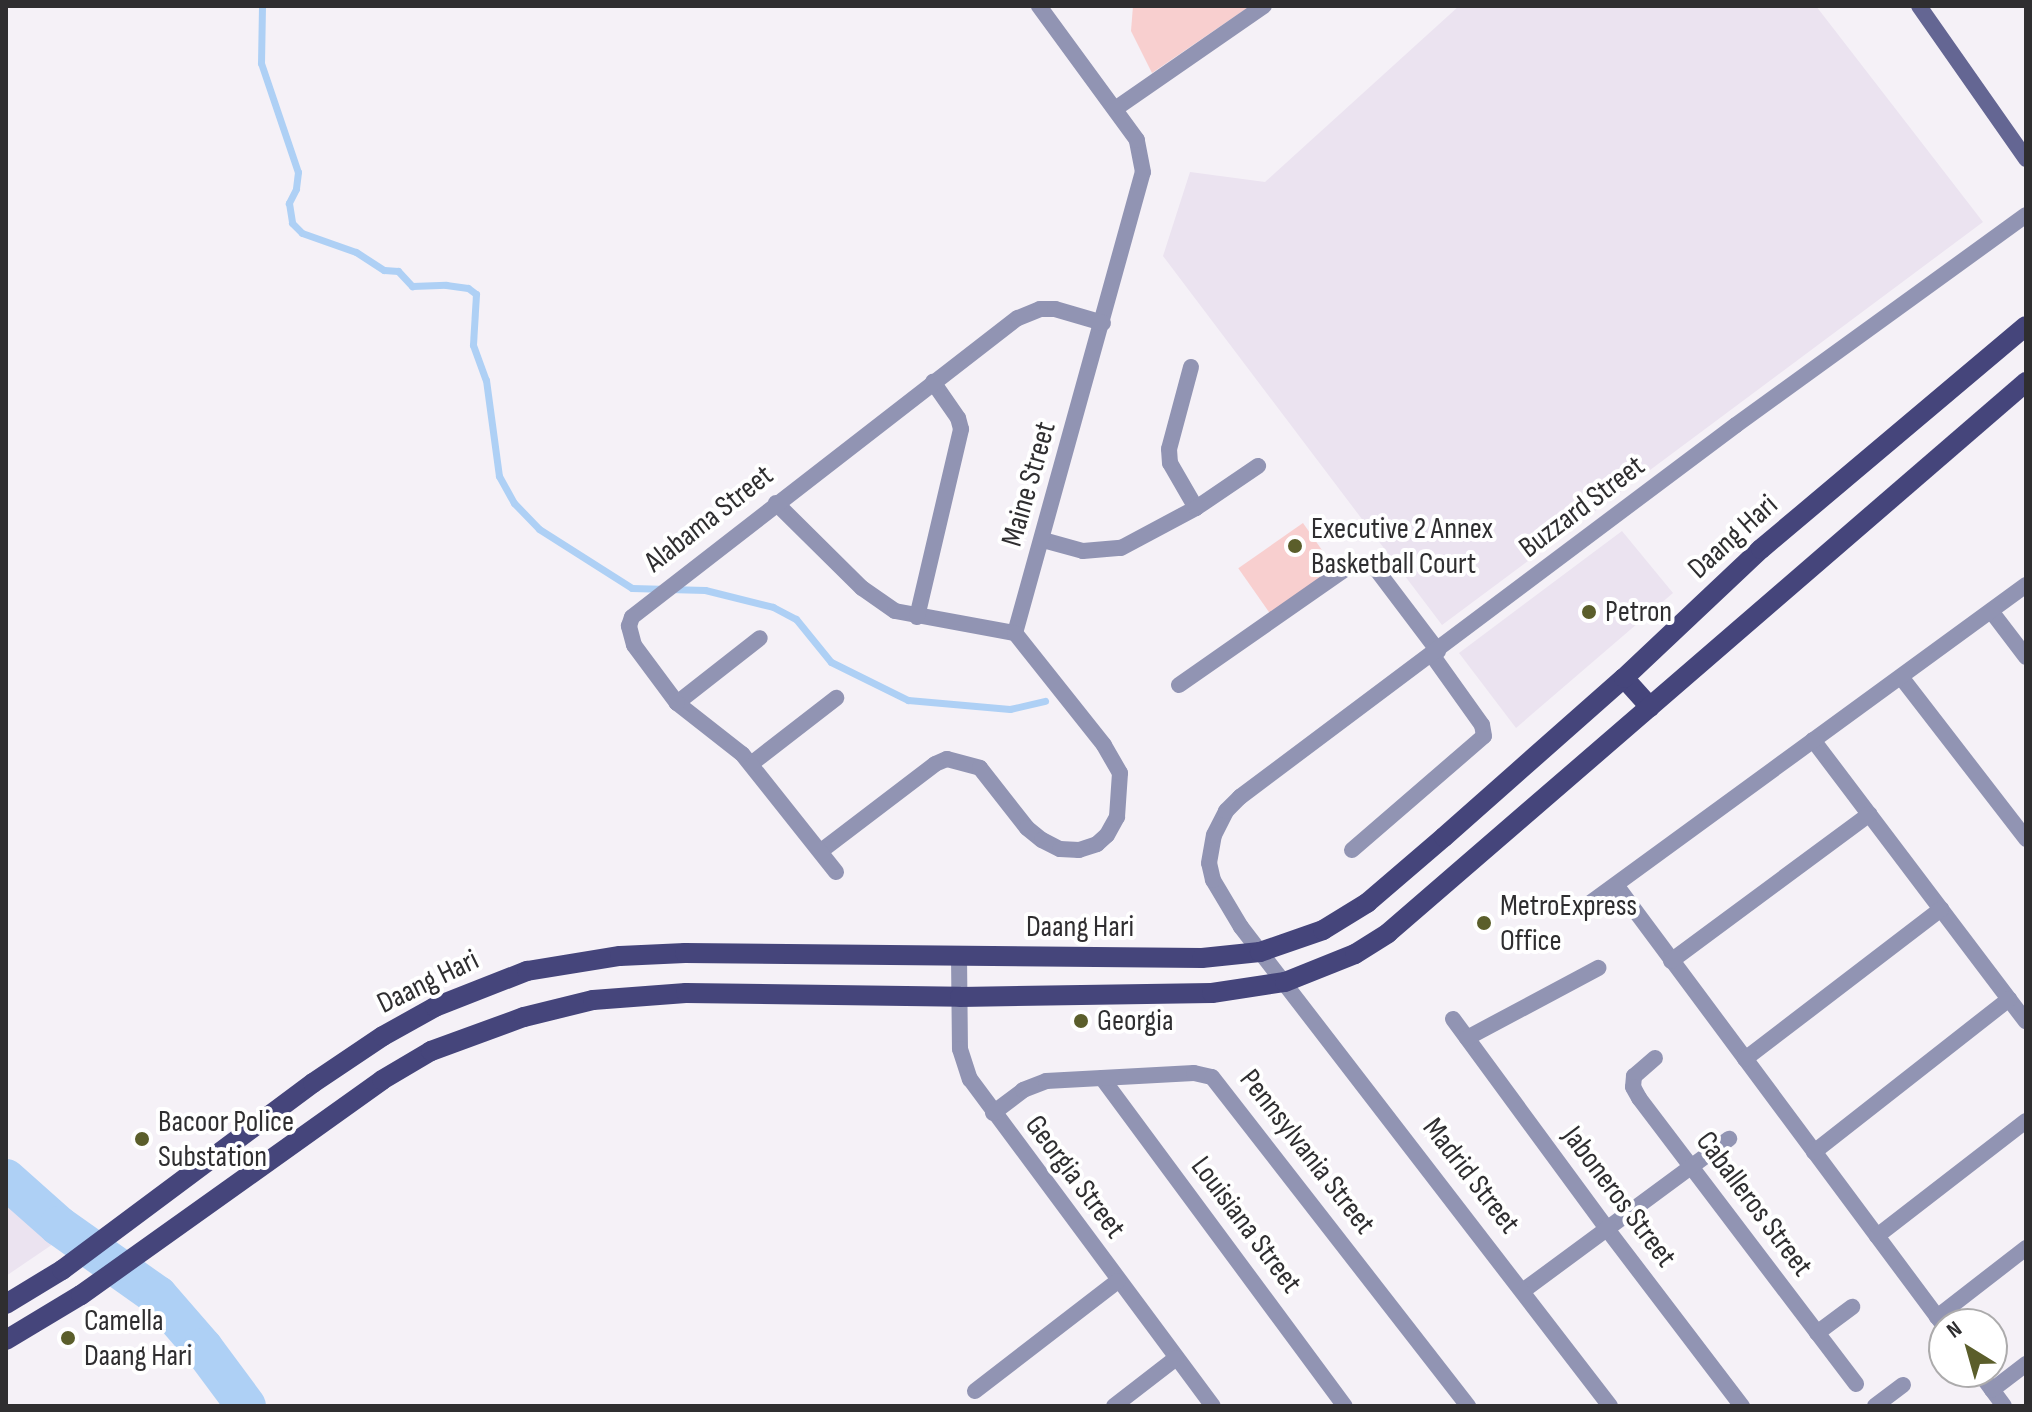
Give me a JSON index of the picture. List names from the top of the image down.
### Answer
{
  "streets": {
    "main road": ["Daang Hari"],
    "street": [
      "Maine Street",
      "Buzzard Street",
      "Alabama Street",
      "Pennsylvania Street",
      "Madrid Street",
      "Georgia Street",
      "Jaboneros Street",
      "Caballeros Street",
      "Louisiana Street"
    ]
  },
  "crossings": [
    ["Maine Street", "Alabama Street"],
    ["Buzzard Street", "Daang Hari"],
    ["Buzzard Street", "Madrid Street"],
    ["Daang Hari", "Madrid Street"],
    ["Daang Hari", "Georgia Street"],
    ["Pennsylvania Street", "Georgia Street"],
    ["Pennsylvania Street", "Louisiana Street"]
  ],
  "places": [
    "Executive 2 Annex Basketball Court",
    "Petron",
    "MetroExpress Office",
    "Georgia",
    "Bacoor Police Substation",
    "Camella Daang Hari"
  ],
  "north": "top left"
}
